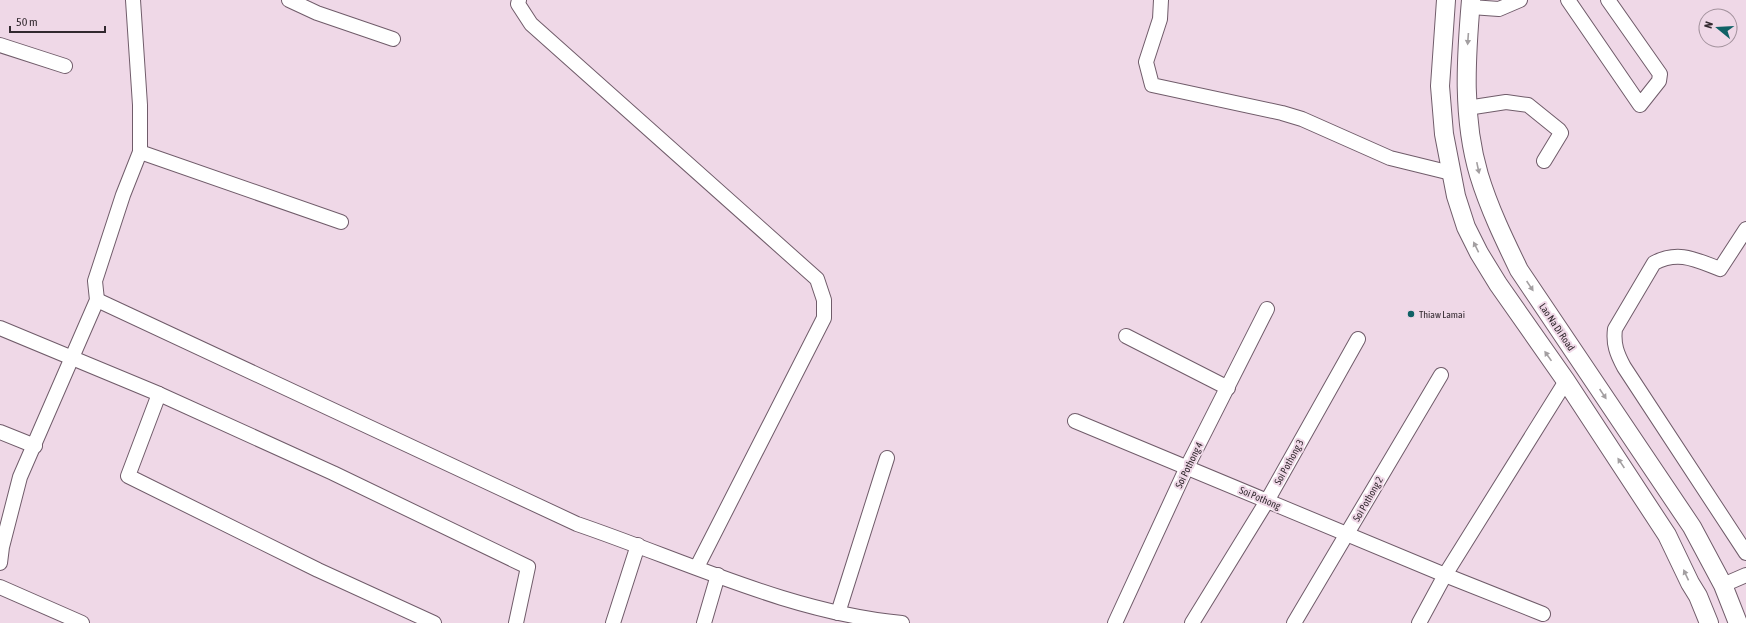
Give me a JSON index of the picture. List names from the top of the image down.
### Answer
{
  "streets": {
    "main road": ["Lao Na Di Road"],
    "street": [
      "Soi Pothong 3",
      "Soi Pothong 4",
      "Soi Pothong",
      "Soi Pothong 2"
    ]
  },
  "crossings": [
    ["Soi Pothong 3", "Soi Pothong"],
    ["Soi Pothong 4", "Soi Pothong"],
    ["Soi Pothong", "Soi Pothong 2"]
  ],
  "places": ["Thiaw Lamai"],
  "scale_bar": "50 m",
  "north": "left"
}
